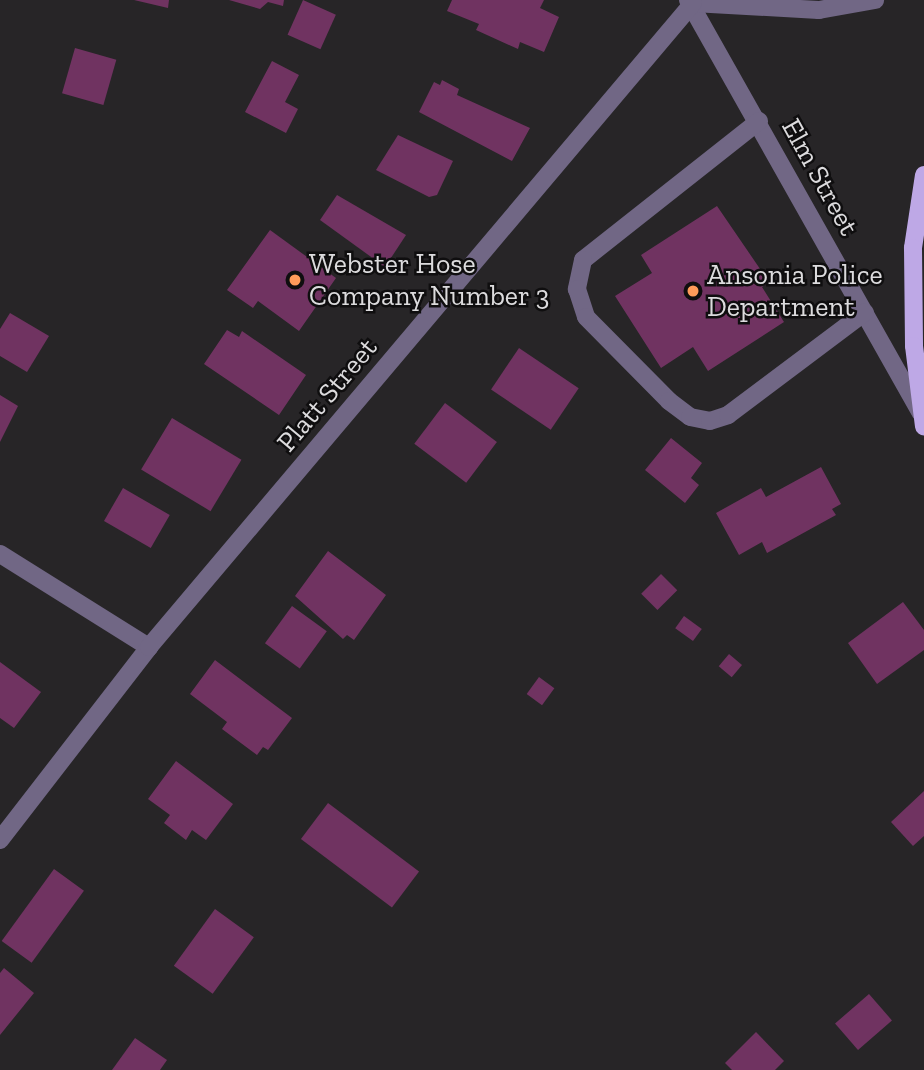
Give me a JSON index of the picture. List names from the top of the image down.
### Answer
{
  "streets": {
    "main road": ["Elm Street"],
    "street": ["Platt Street"]
  },
  "crossings": [
    ["Elm Street", "Platt Street"]
  ],
  "places": ["Webster Hose Company Number 3", "Ansonia Police Department"]
}
